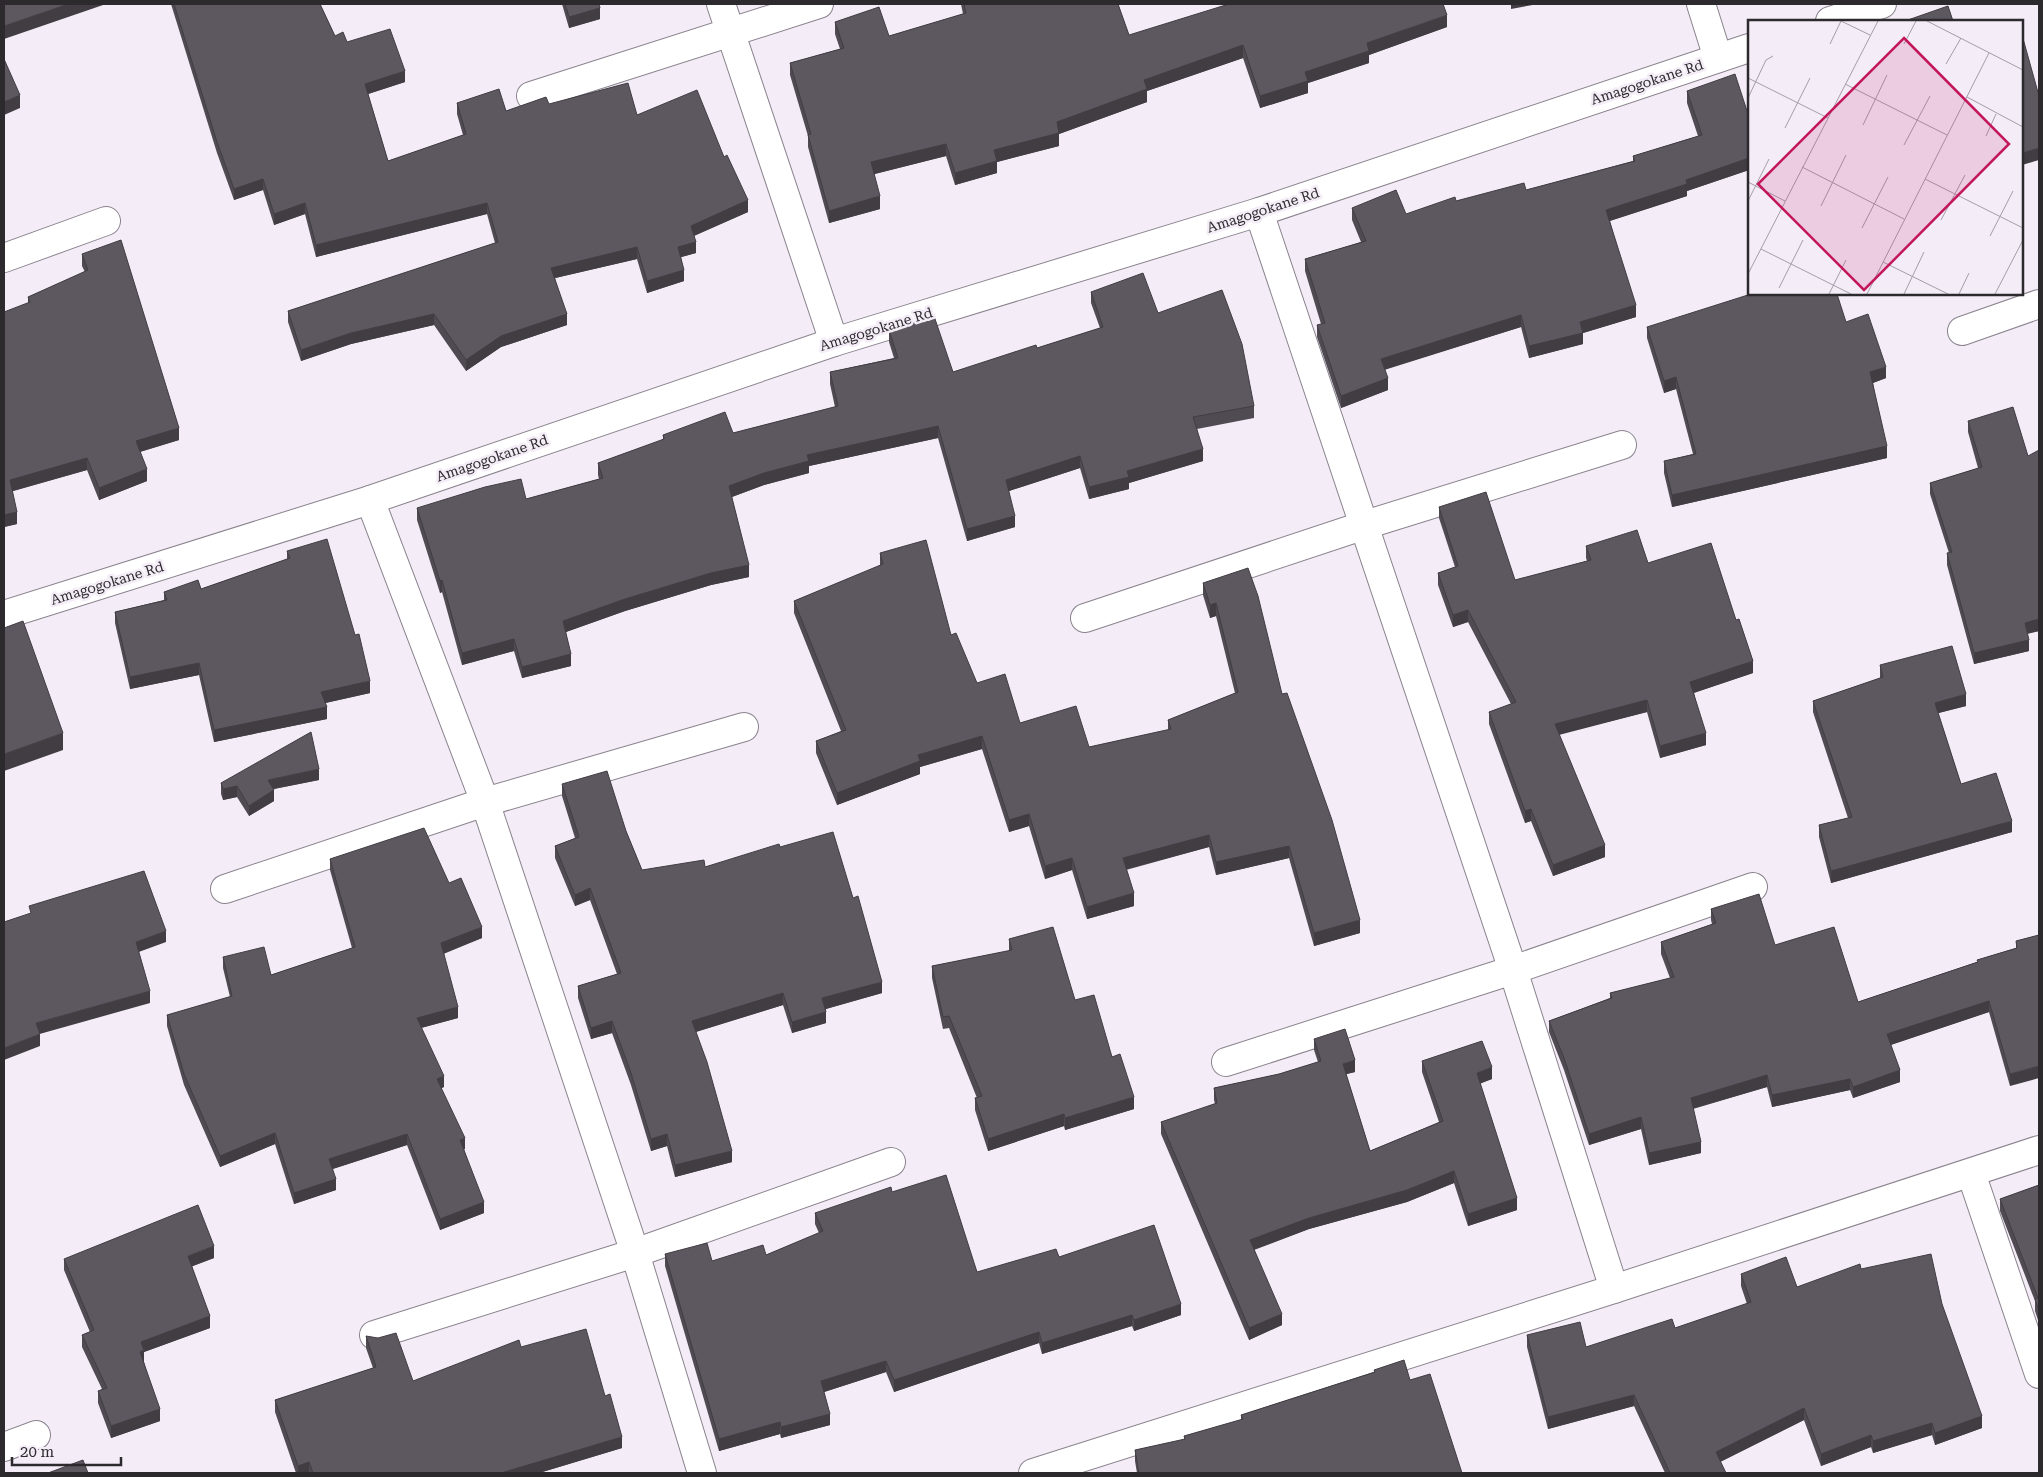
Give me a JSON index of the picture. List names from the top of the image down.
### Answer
{
  "streets": {
    "street": ["Amagogokane Rd"]
  },
  "scale_bar": "20 m"
}
